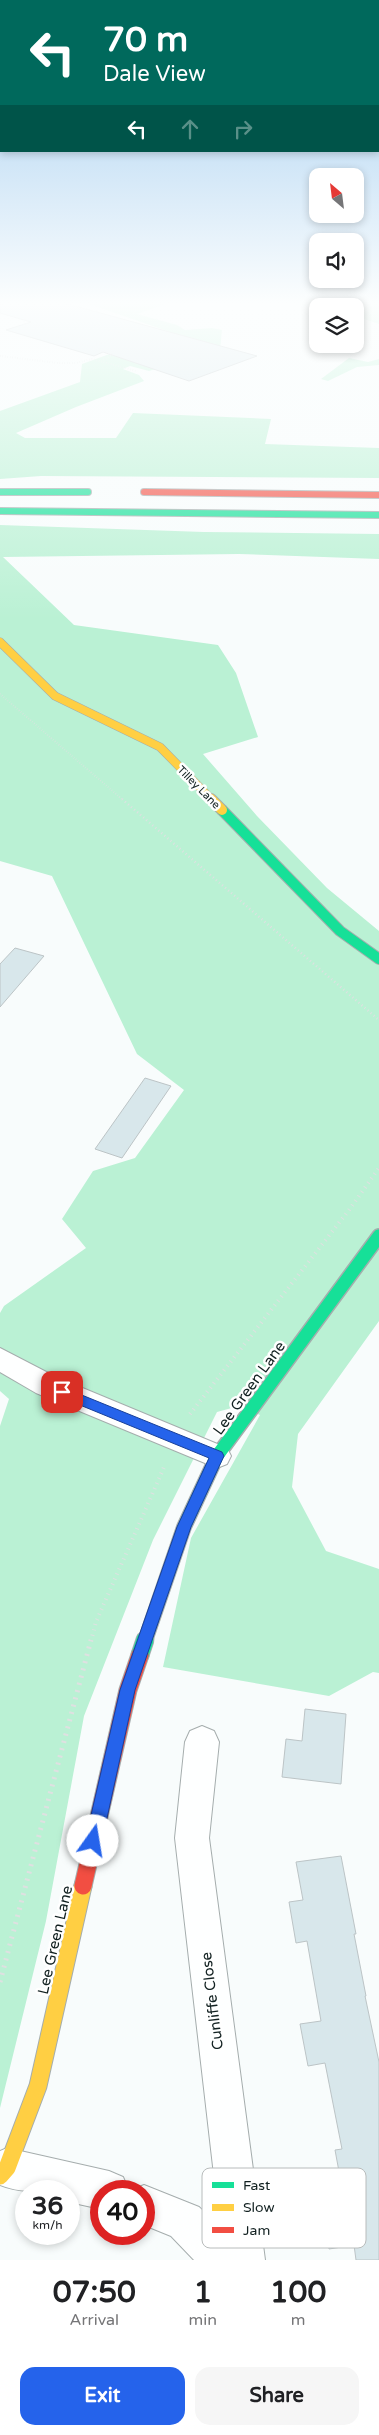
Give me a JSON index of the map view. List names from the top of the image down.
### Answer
{
  "streets": {
    "main road": ["Tilley Lane", "Lee Green Lane"],
    "street": ["Cunliffe Close"]
  },
  "legend": ["Fast", "Slow", "Jam"],
  "north": "top left",
  "page": {
    "turn": ["70 m", "Dale View"],
    "speed": "36 km/h",
    "limit": "40",
    "eta": [
      "07:50",
      "Arrival",
      "1",
      "min",
      "100",
      "m"
    ],
    "buttons": ["Exit", "Share"]
  }
}
